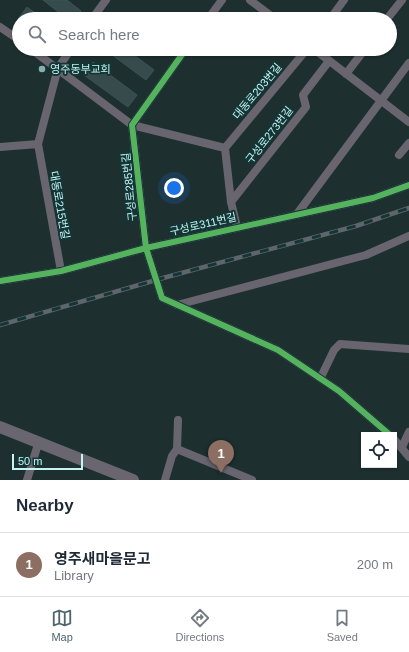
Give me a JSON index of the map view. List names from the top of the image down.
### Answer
{
  "streets": {
    "street": [
      "대동로203번길",
      "구성로273번길",
      "구성로285번길",
      "대동로215번길",
      "구성로311번길"
    ]
  },
  "crossings": [
    ["구성로285번길", "구성로311번길"],
    ["대동로215번길", "구성로311번길"]
  ],
  "places": ["영주동부교회"],
  "scale_bar": "50 m",
  "page": {
    "search": "Search here",
    "pins": "1",
    "scale": "50 m",
    "heading": "Nearby",
    "list": [
      {
        "mark": "1",
        "name": "영주새마을문고",
        "note": "Library",
        "value": "200 m"
      }
    ],
    "nav": ["Map", "Directions", "Saved"]
  }
}
